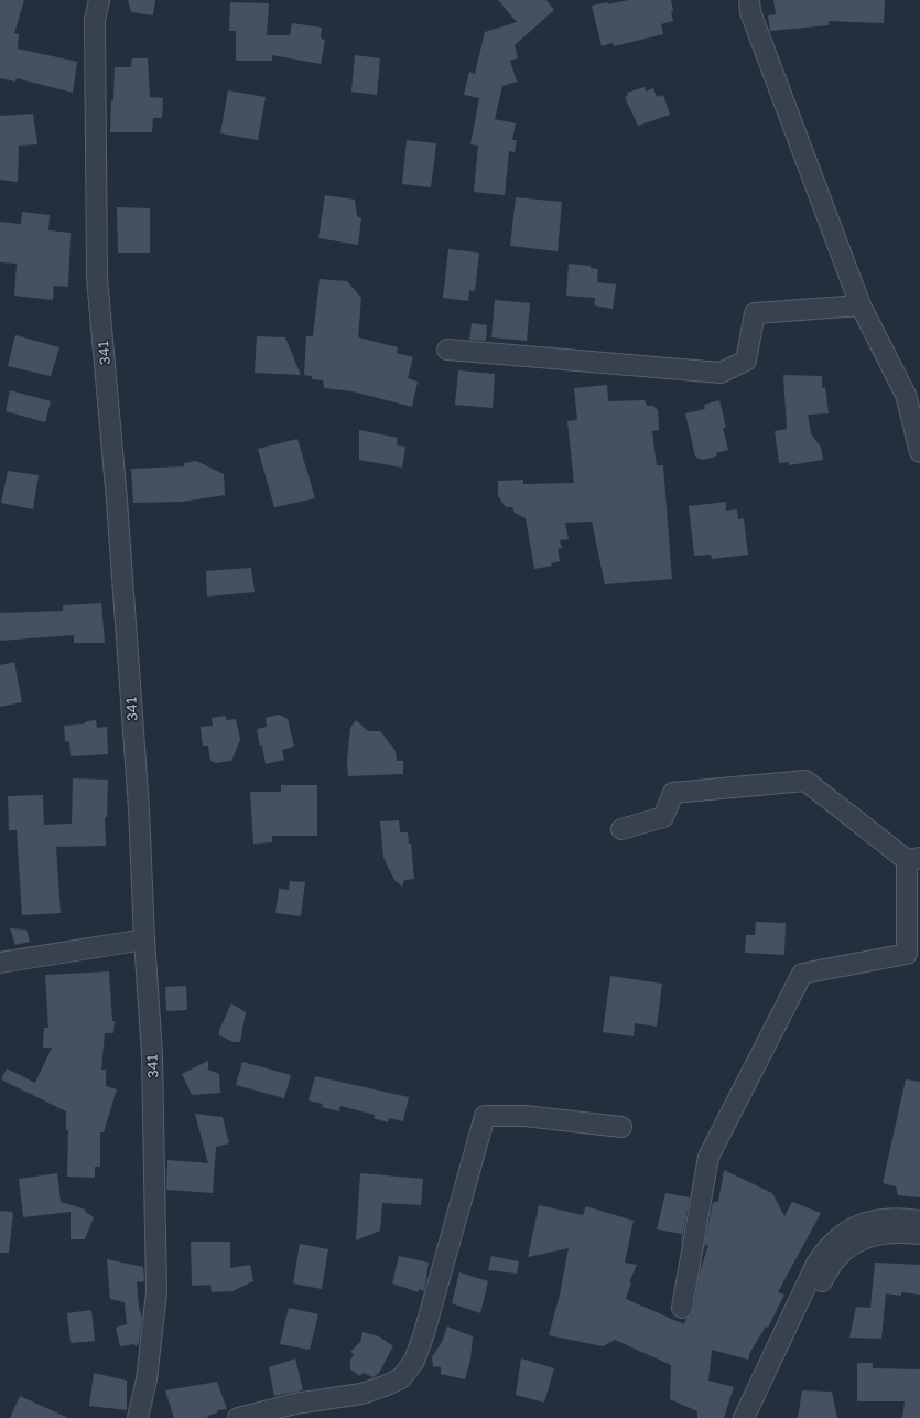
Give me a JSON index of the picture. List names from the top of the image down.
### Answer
{
  "streets": {
    "street": ["341"]
  }
}
